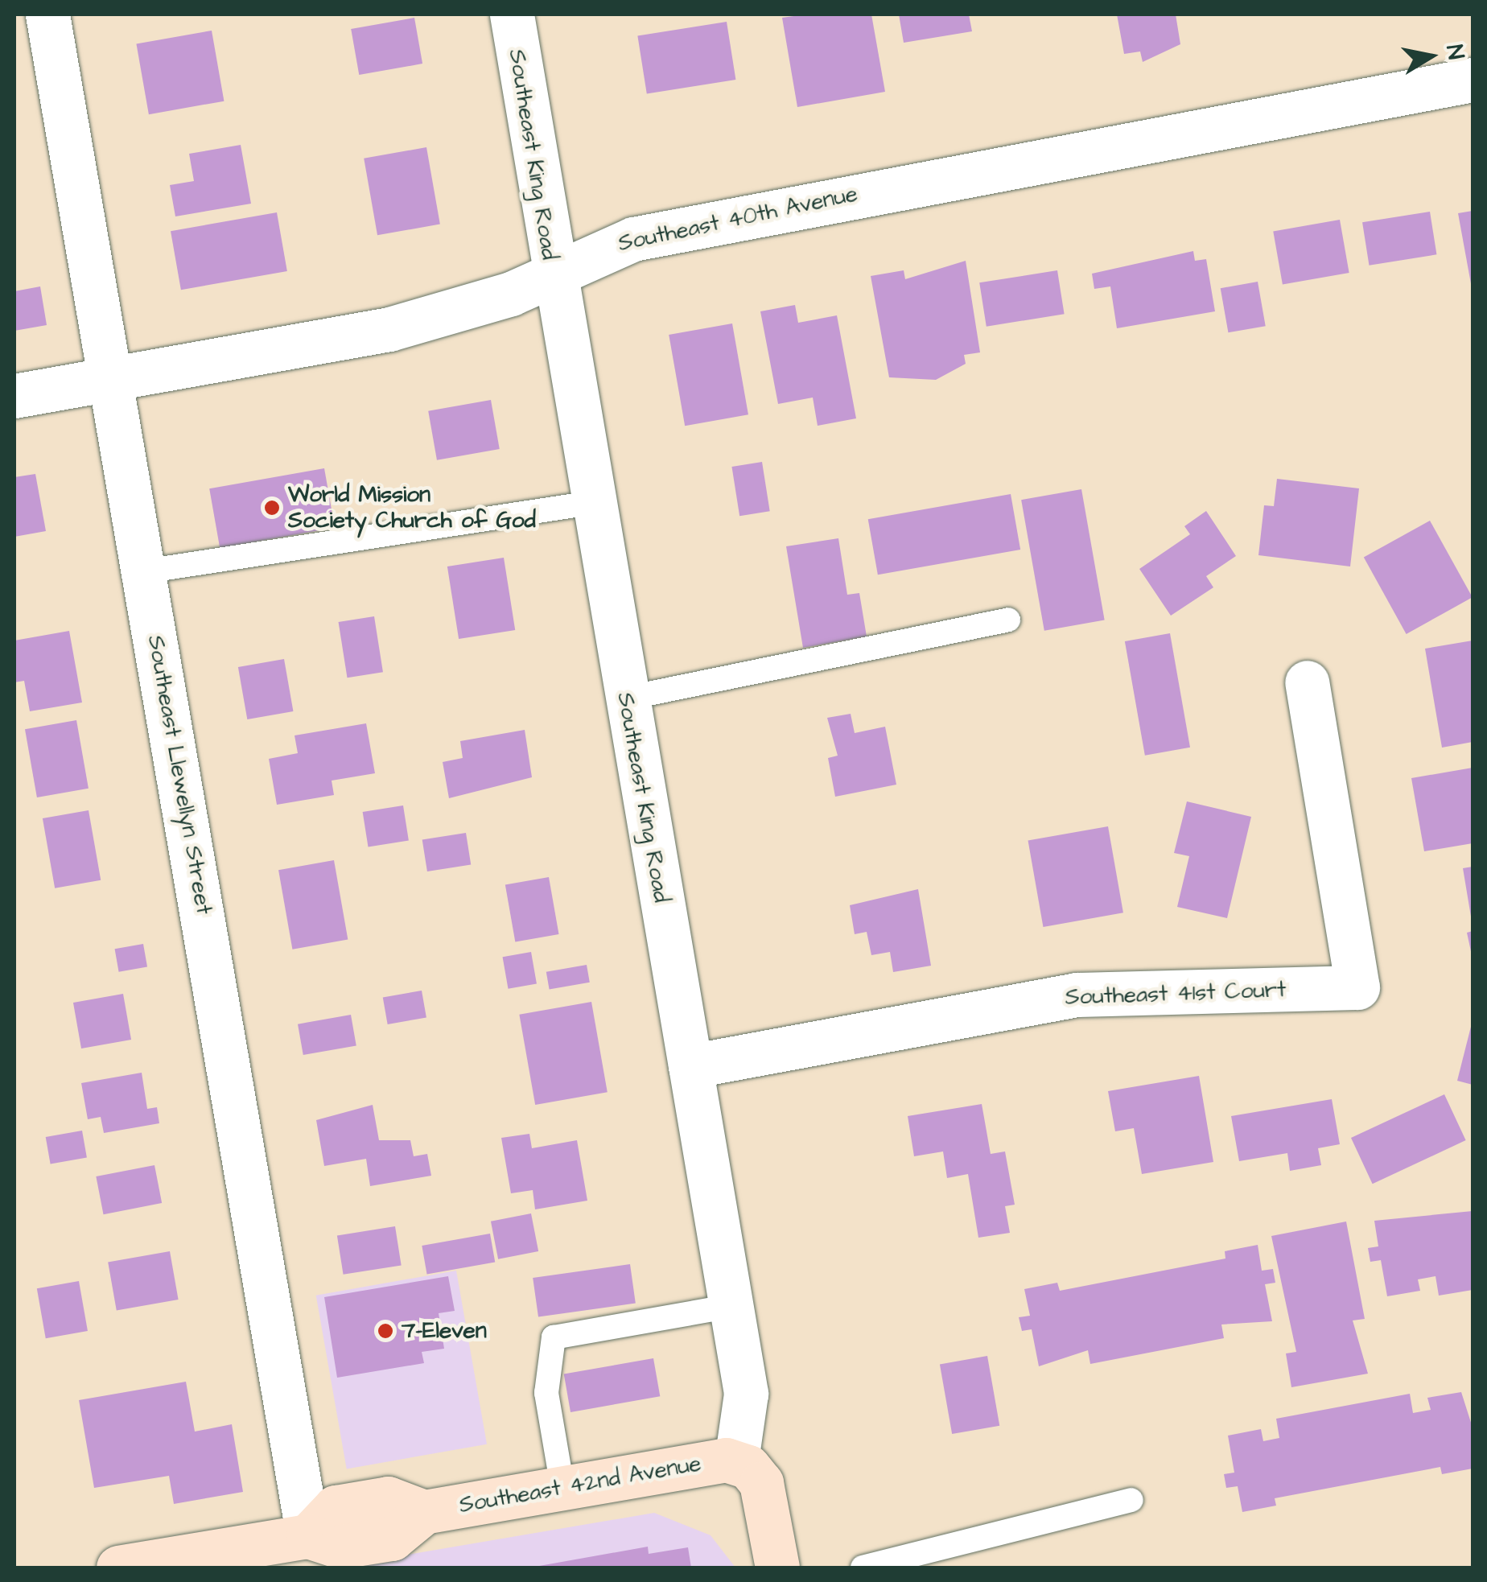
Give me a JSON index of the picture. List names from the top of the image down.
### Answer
{
  "streets": {
    "main road": ["Southeast 42nd Avenue"],
    "street": [
      "Southeast King Road",
      "Southeast 40th Avenue",
      "Southeast Llewellyn Street",
      "Southeast 41st Court"
    ]
  },
  "crossings": [
    ["Southeast King Road", "Southeast 40th Avenue"],
    ["Southeast King Road", "Southeast 41st Court"],
    ["Southeast King Road", "Southeast 42nd Avenue"],
    ["Southeast 40th Avenue", "Southeast Llewellyn Street"],
    ["Southeast Llewellyn Street", "Southeast 42nd Avenue"]
  ],
  "places": ["World Mission Society Church of God", "7-Eleven"],
  "north": "right"
}
